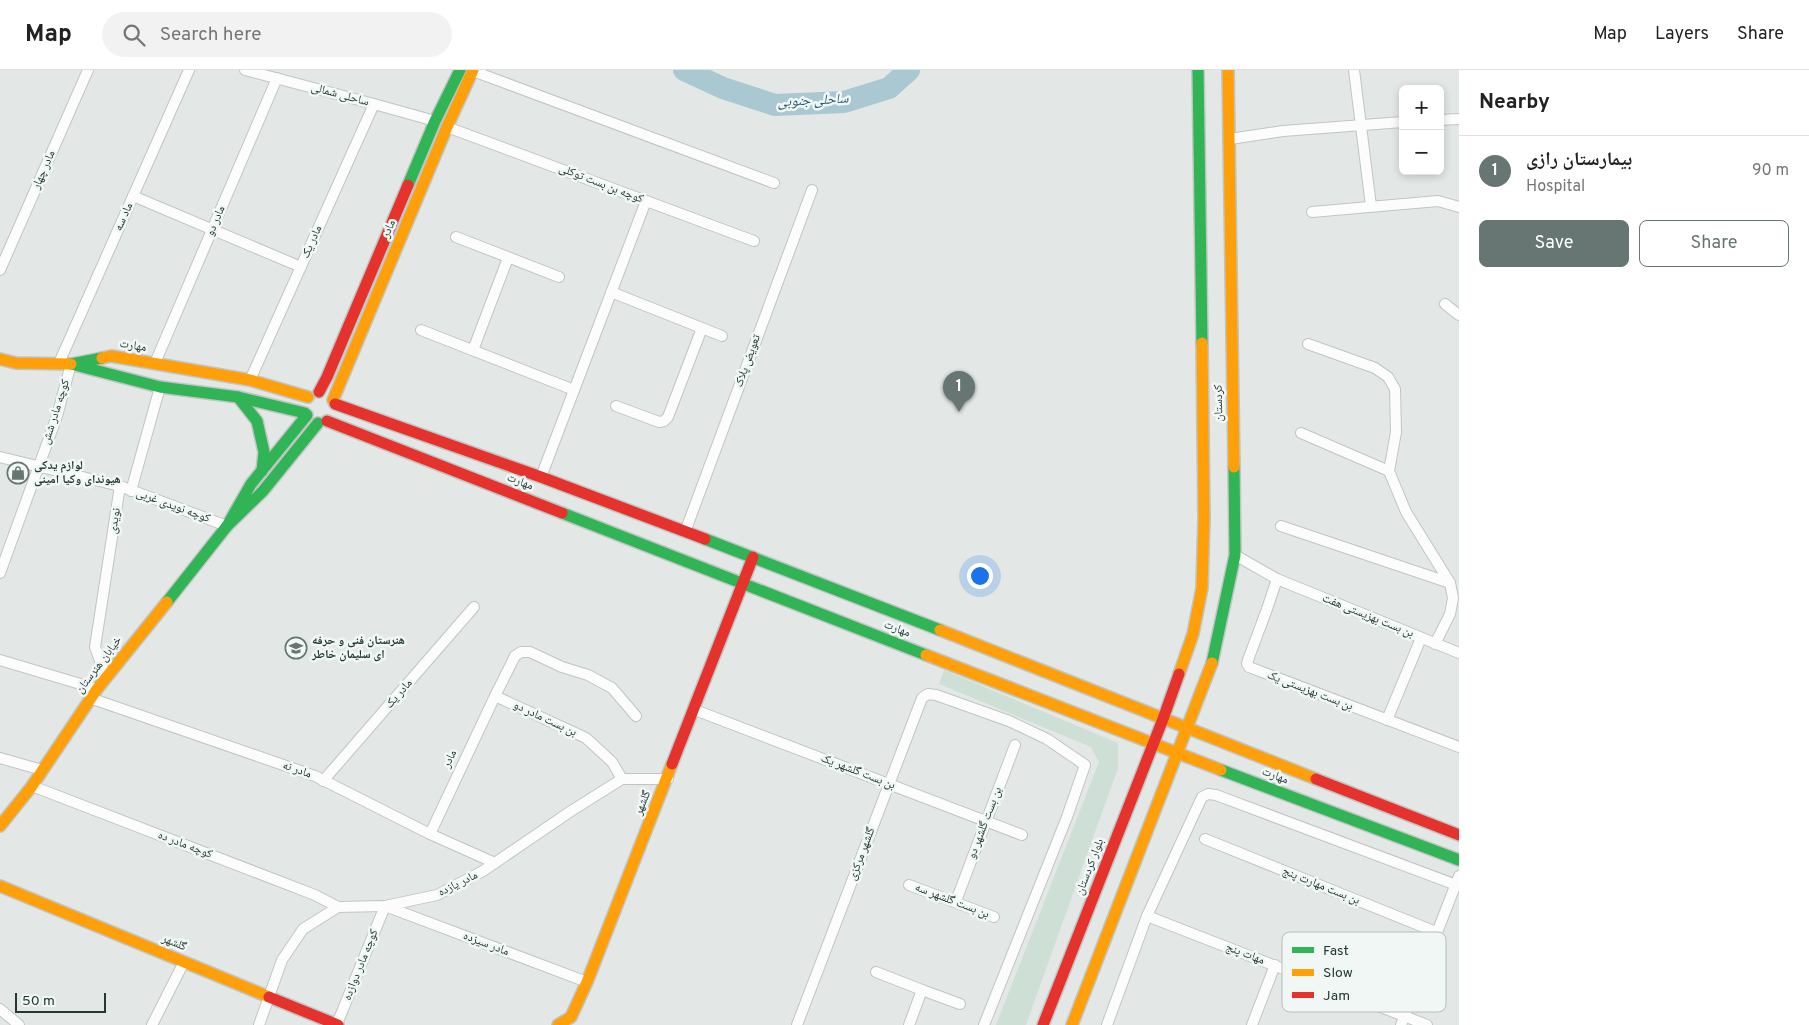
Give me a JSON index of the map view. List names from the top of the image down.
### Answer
{
  "streets": {
    "main road": [
      "مادر",
      "مهارت",
      "کردستان",
      "خیابان هنرستان",
      "گلشهر",
      "بلوار کردستان"
    ],
    "street": [
      "ساحلی شمالی",
      "مادر چهار",
      "کوچه بن بست توکلی",
      "ماد سه",
      "مادر دو",
      "مادر یک",
      "تعویض پلاک",
      "کوچه مادر شش",
      "کوچه نویدی غربی",
      "نویدی",
      "بن بست بهزیستی هفت",
      "بن بست بهزیستی یک",
      "بن بست مادر دو",
      "مادر نه",
      "بن بست گلشهر یک",
      "بن بست گلشهر دو",
      "کوچه مادر ده",
      "گلشهر مرکزی",
      "مادر یازده",
      "بن بست مهارت پنج",
      "بن بست گلشهر سه",
      "مادر سیزده",
      "مهات پنج",
      "کوچه مادر دوازده"
    ]
  },
  "crossings": [
    ["ساحلی شمالی", "مادر دو"],
    ["ساحلی شمالی", "مادر"],
    ["ساحلی شمالی", "مادر یک"],
    ["کوچه بن بست توکلی", "مادر"],
    ["ماد سه", "مهارت"],
    ["مادر دو", "مهارت"],
    ["مادر", "مهارت"],
    ["مادر", "خیابان هنرستان"],
    ["مادر", "بن بست مادر دو"],
    ["مادر", "مادر نه"],
    ["مادر یک", "مهارت"],
    ["مادر یک", "مادر نه"],
    ["مهارت", "تعویض پلاک"],
    ["مهارت", "کردستان"],
    ["مهارت", "کوچه مادر شش"],
    ["مهارت", "خیابان هنرستان"],
    ["مهارت", "گلشهر"],
    ["مهارت", "بلوار کردستان"],
    ["کردستان", "بن بست بهزیستی هفت"],
    ["کردستان", "بلوار کردستان"],
    ["کوچه نویدی غربی", "نویدی"],
    ["کوچه نویدی غربی", "خیابان هنرستان"],
    ["نویدی", "خیابان هنرستان"],
    ["بن بست بهزیستی هفت", "بن بست بهزیستی یک"],
    ["خیابان هنرستان", "مادر نه"],
    ["خیابان هنرستان", "کوچه مادر ده"],
    ["بن بست مادر دو", "مادر یازده"],
    ["مادر نه", "مادر یازده"],
    ["بن بست گلشهر یک", "گلشهر"],
    ["بن بست گلشهر یک", "بن بست گلشهر دو"],
    ["بن بست گلشهر یک", "گلشهر مرکزی"],
    ["گلشهر", "مادر سیزده"],
    ["گلشهر", "کوچه مادر دوازده"],
    ["بن بست گلشهر دو", "بن بست گلشهر سه"],
    ["کوچه مادر ده", "مادر یازده"],
    ["مادر یازده", "مادر سیزده"],
    ["مادر یازده", "کوچه مادر دوازده"],
    ["مادر سیزده", "کوچه مادر دوازده"]
  ],
  "water": ["ساحلی جنوبی"],
  "places": {
    "shop": ["لوازم یدکى هیونداى وکیا امینى"],
    "school or university": ["هنرستان فنی و حرفه ای سلیمان خاطر"]
  },
  "legend": ["Fast", "Slow", "Jam"],
  "scale_bar": "50 m",
  "page": {
    "header": "Map",
    "search": "Search here",
    "nav": ["Map", "Layers", "Share"],
    "heading": "Nearby",
    "map_buttons": ["+", "−"],
    "list": [
      {
        "mark": "1",
        "name": "بیمارستان رازی",
        "note": "Hospital",
        "value": "90 m"
      }
    ],
    "buttons": ["Save", "Share"],
    "pins": "1",
    "scale": "50 m"
  }
}
